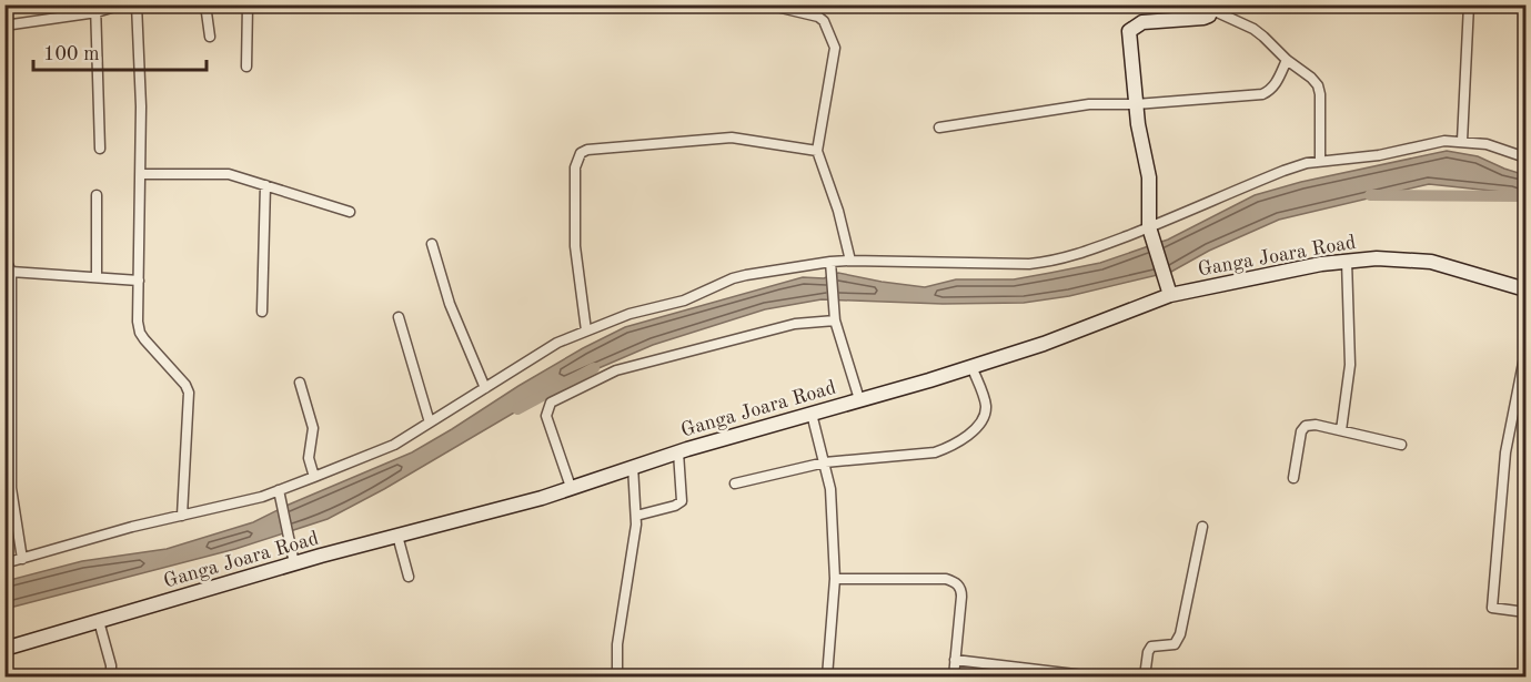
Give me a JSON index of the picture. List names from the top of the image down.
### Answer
{
  "streets": {
    "main road": ["Ganga Joara Road"]
  },
  "scale_bar": "100 m"
}
